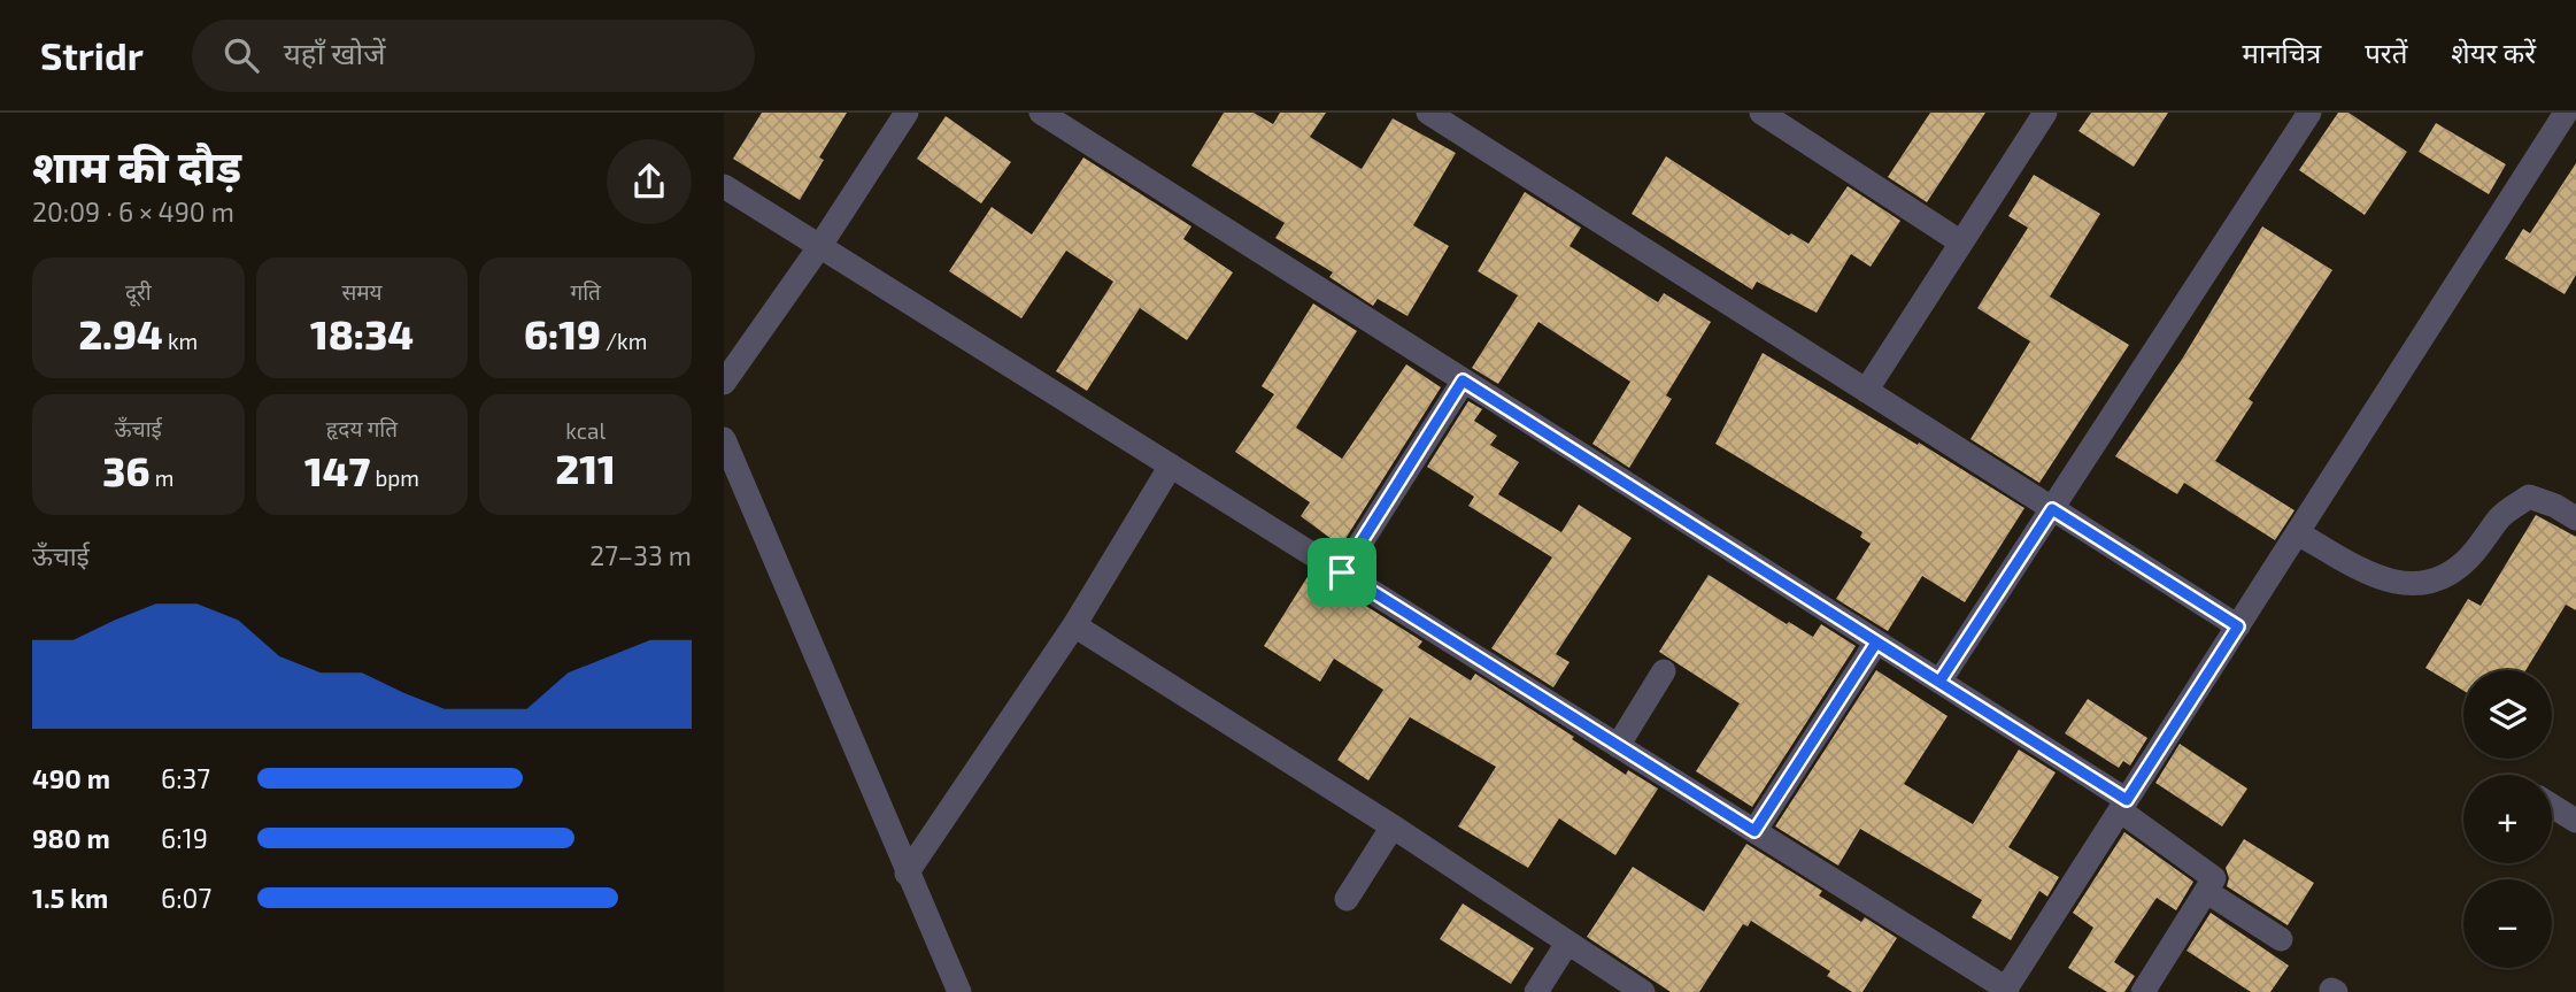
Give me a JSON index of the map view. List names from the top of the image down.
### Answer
{
  "page": {
    "header": "Stridr",
    "search": "यहाँ खोजें",
    "nav": ["मानचित्र", "परतें", "शेयर करें"],
    "heading": ["शाम की दौड़", "20:09 · 6 × 490 m"],
    "stats": [
      ["दूरी", "2.94 km"],
      ["समय", "18:34"],
      ["गति", "6:19 /km"],
      ["ऊँचाई", "36 m"],
      ["हृदय गति", "147 bpm"],
      ["kcal", "211"]
    ],
    "chart": ["ऊँचाई", "27–33 m"],
    "map_buttons": ["+", "−"],
    "list": [
      {
        "name": "490 m",
        "note": "6:37"
      },
      {
        "name": "980 m",
        "note": "6:19"
      },
      {
        "name": "1.5 km",
        "note": "6:07"
      }
    ]
  }
}
